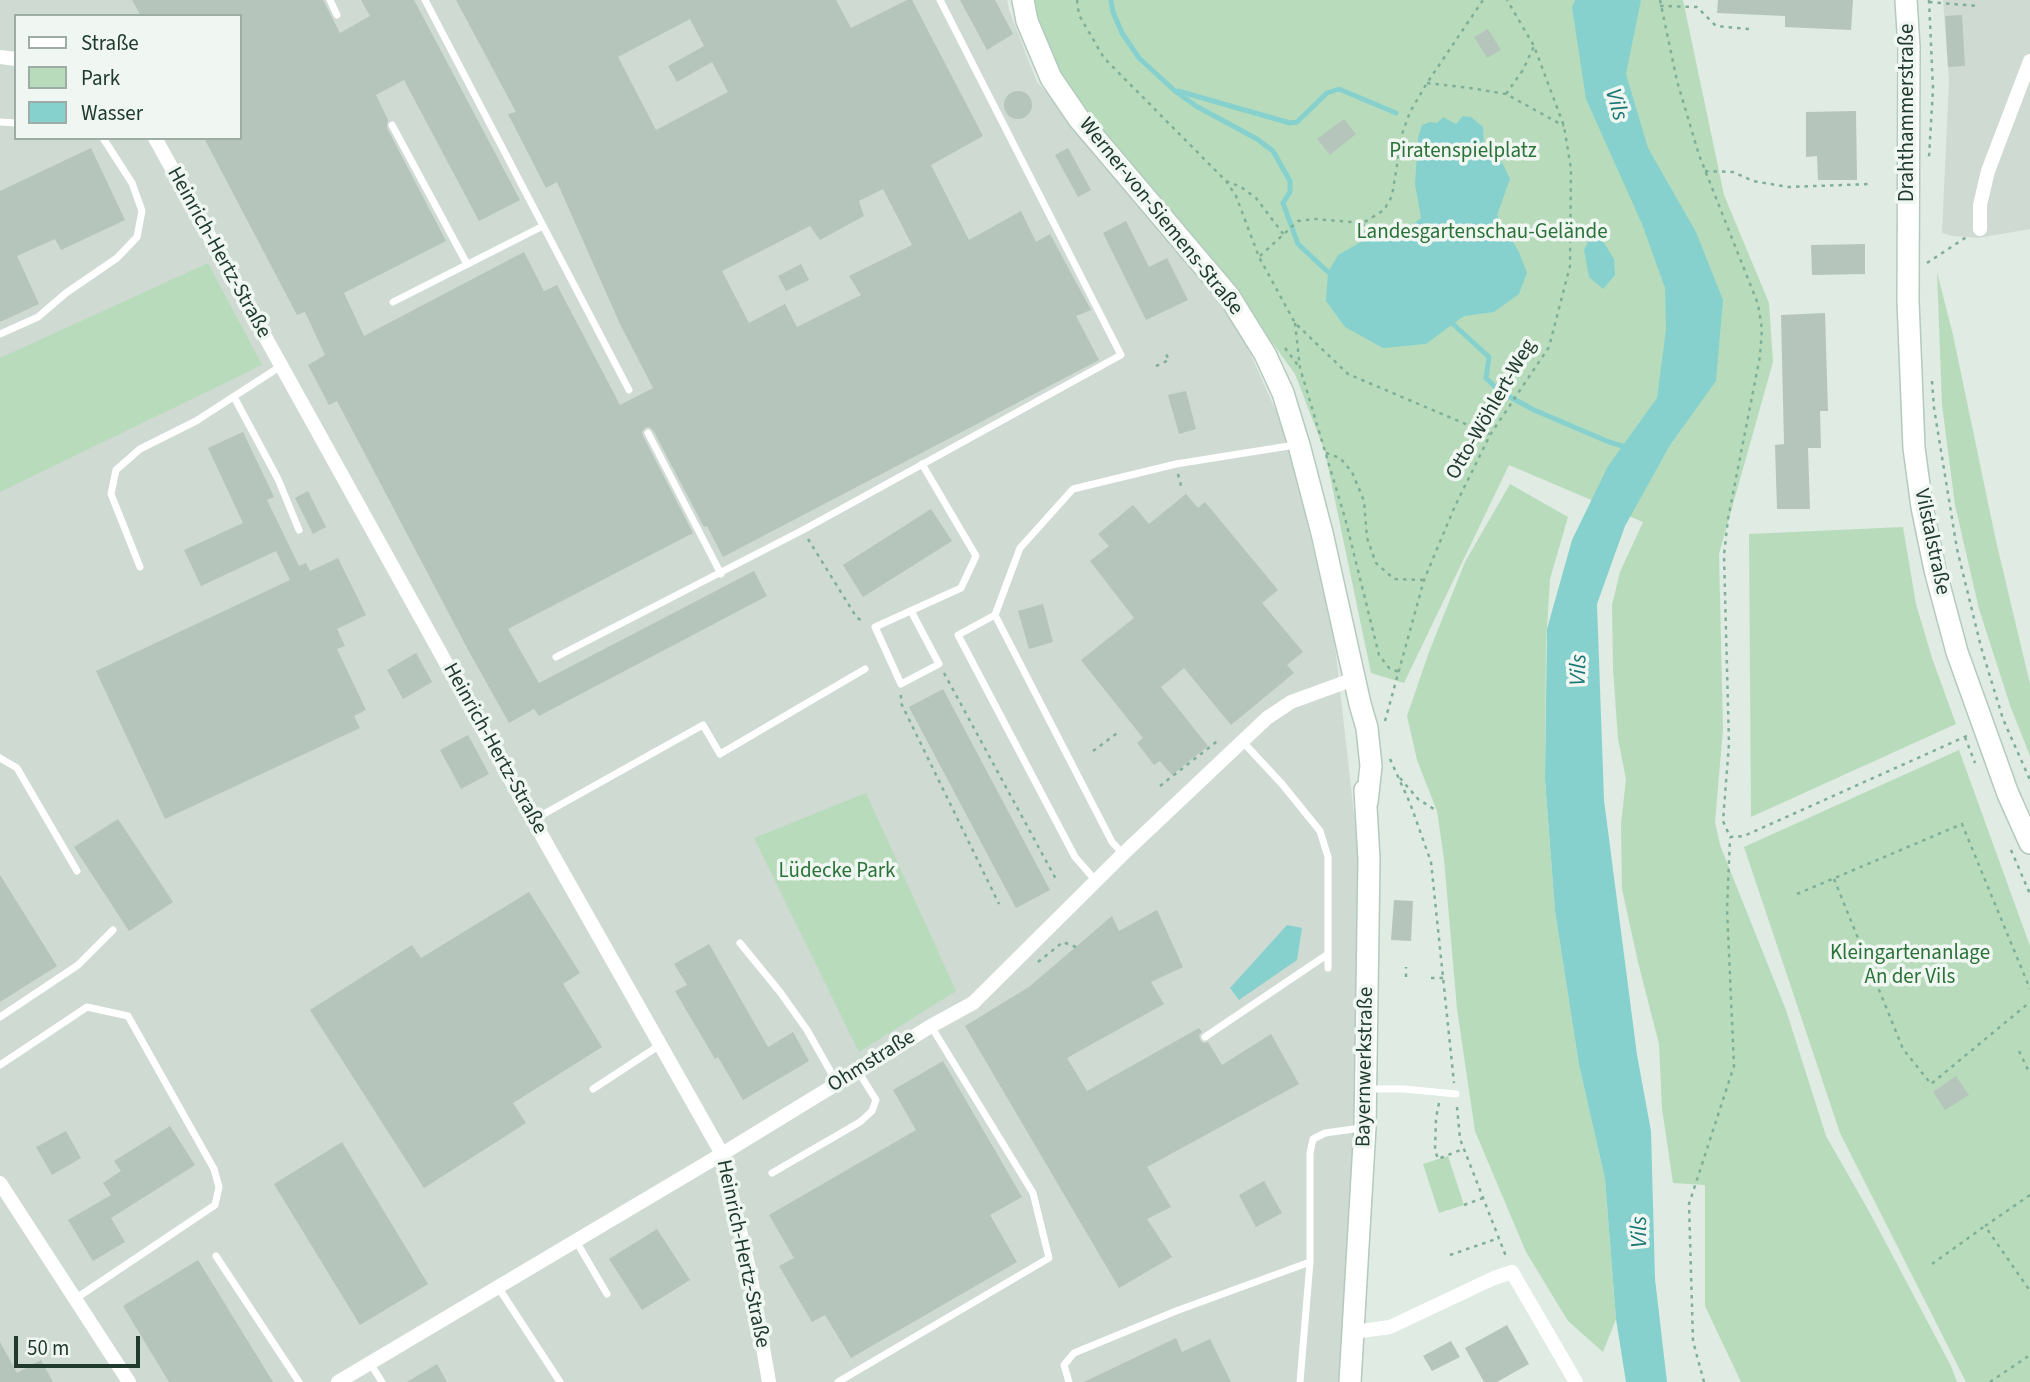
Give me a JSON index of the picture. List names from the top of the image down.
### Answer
{
  "streets": {
    "street": [
      "Drahthammerstraße",
      "Werner-von-Siemens-Straße",
      "Heinrich-Hertz-Straße",
      "Vilstalstraße",
      "Ohmstraße",
      "Bayernwerkstraße"
    ],
    "path": ["Otto-Wöhlert-Weg"]
  },
  "crossings": [
    ["Drahthammerstraße", "Vilstalstraße"],
    ["Werner-von-Siemens-Straße", "Ohmstraße"],
    ["Werner-von-Siemens-Straße", "Bayernwerkstraße"],
    ["Heinrich-Hertz-Straße", "Ohmstraße"],
    ["Ohmstraße", "Bayernwerkstraße"]
  ],
  "water": ["Vils"],
  "parks": [
    "Piratenspielplatz",
    "Landesgartenschau-Gelände",
    "Lüdecke Park",
    "Kleingartenanlage An der Vils"
  ],
  "legend": ["Straße", "Park", "Wasser"],
  "scale_bar": "50 m"
}
